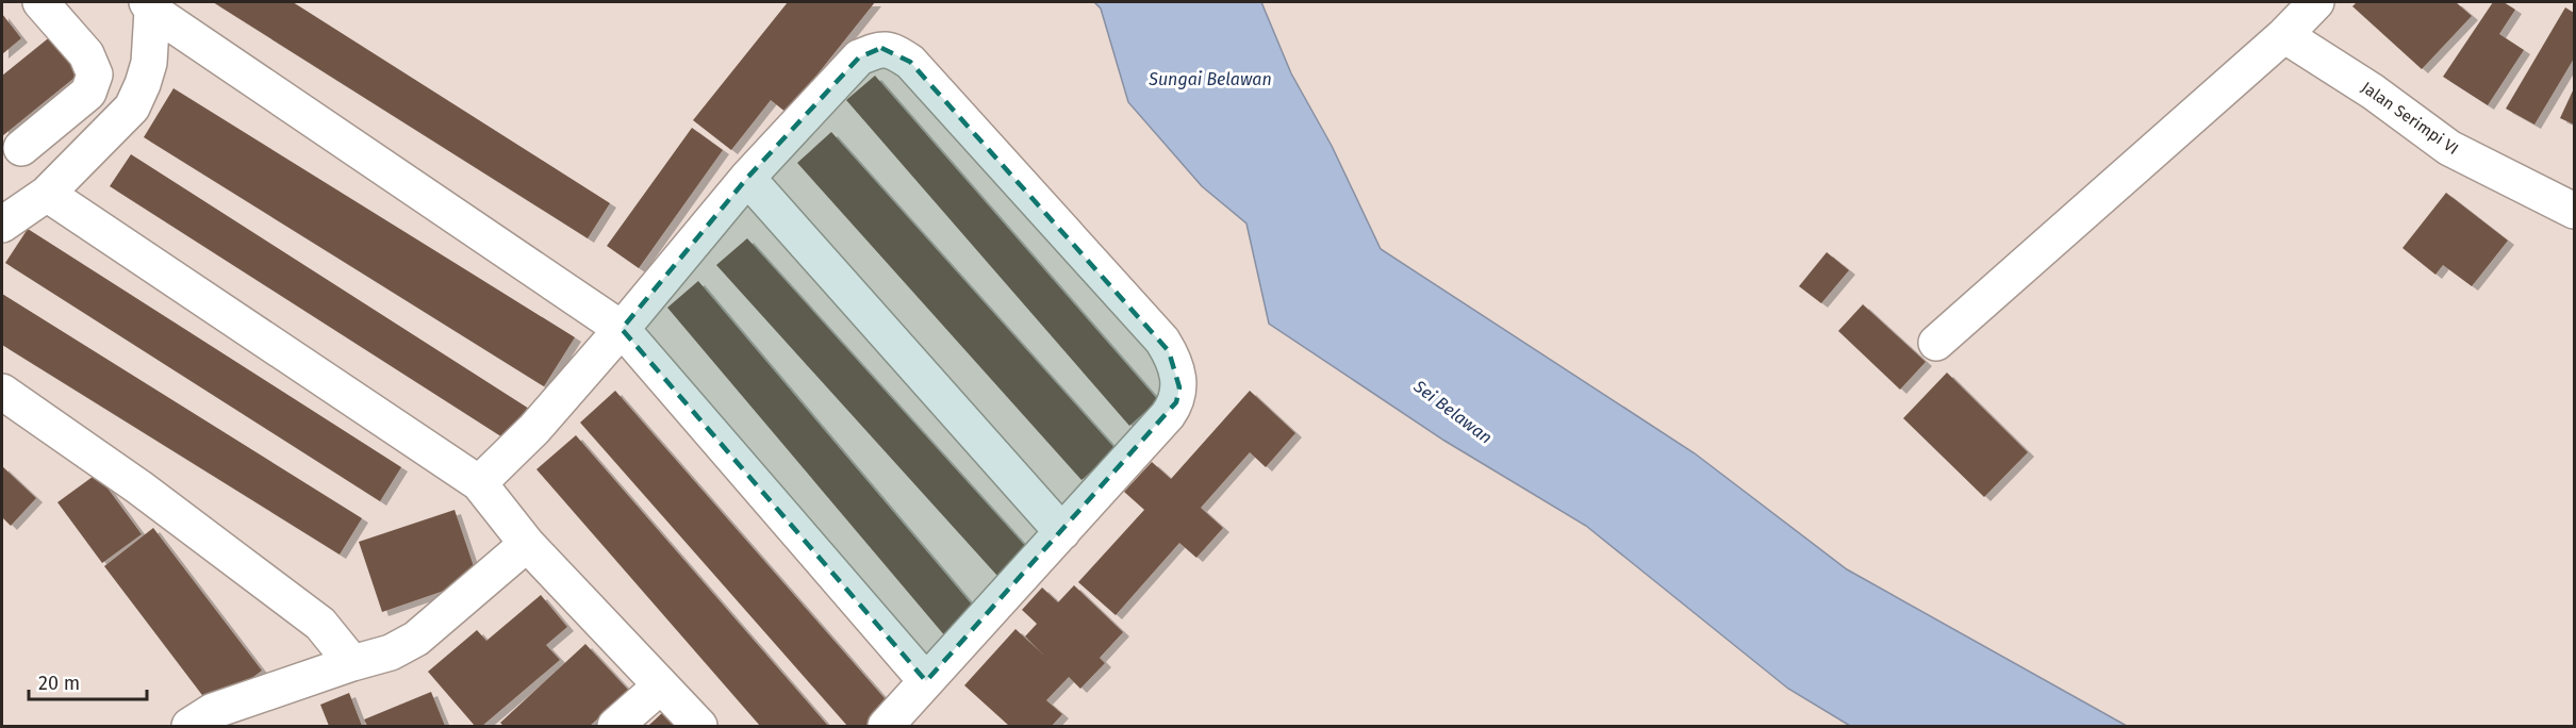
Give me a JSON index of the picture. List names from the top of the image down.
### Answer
{
  "streets": {
    "street": ["Jalan Serimpi VI"]
  },
  "water": ["Sungai Belawan", "Sei Belawan"],
  "scale_bar": "20 m"
}
